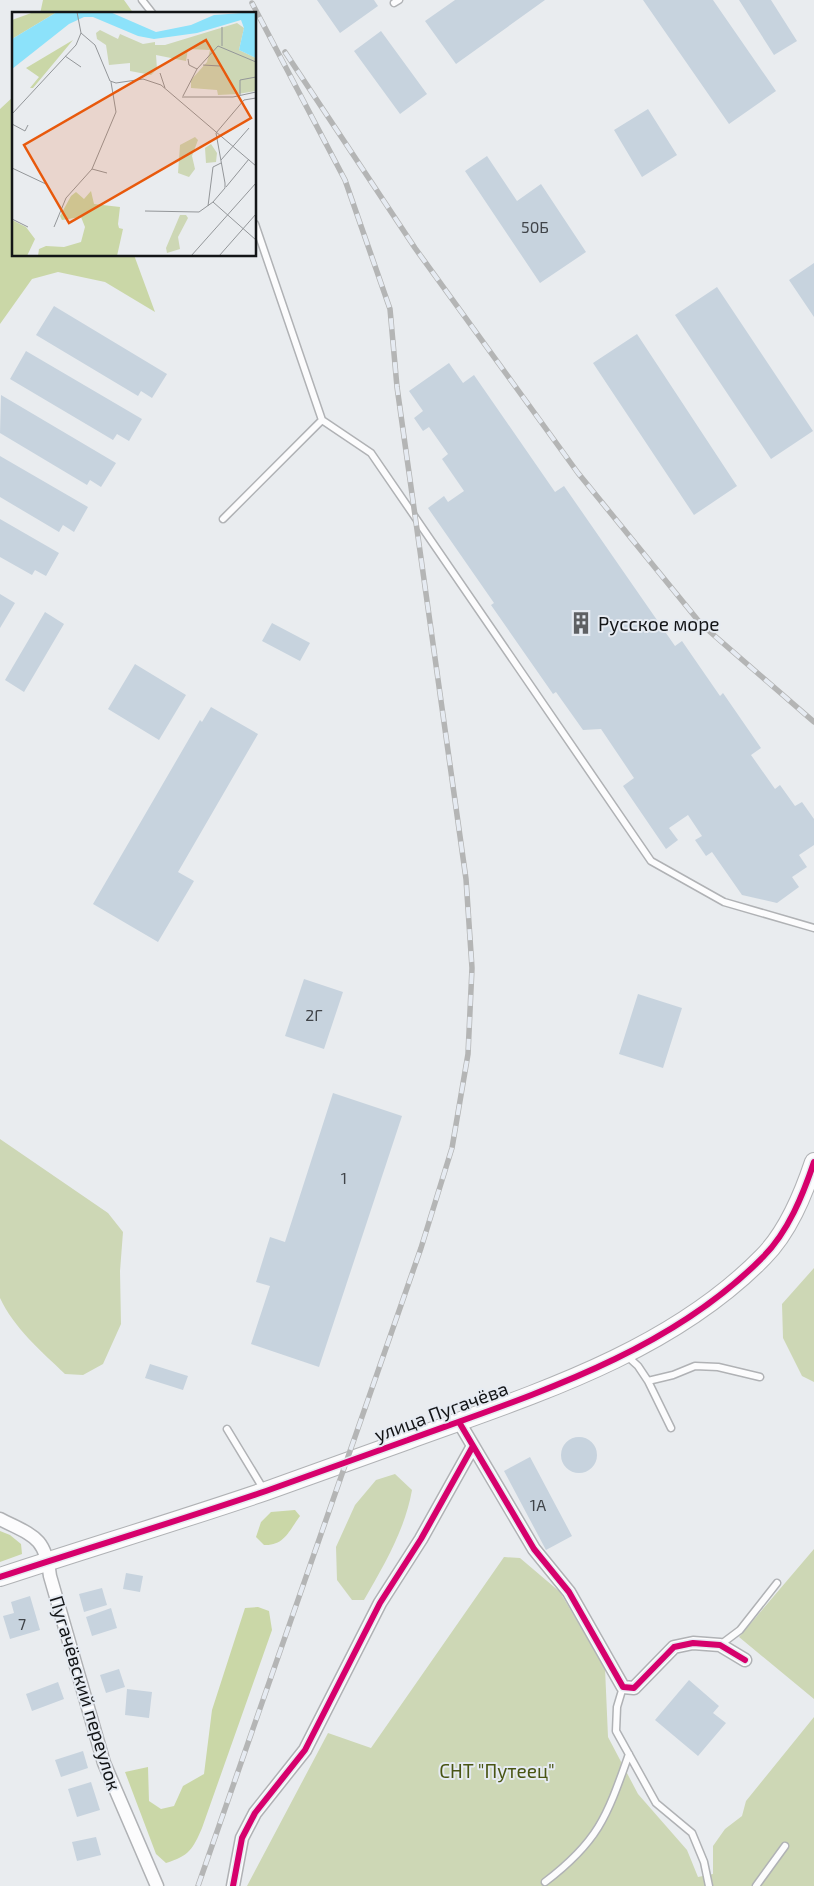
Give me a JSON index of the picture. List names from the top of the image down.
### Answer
{
  "streets": {
    "street": ["улица Пугачёва", "Пугачёвский переулок"]
  },
  "crossings": [
    ["улица Пугачёва", "Пугачёвский переулок"]
  ],
  "parks": ["СНТ \"Путеец\""],
  "places": {
    "building": ["Русское море"]
  },
  "house_numbers": [
    "50Б",
    "2Г",
    "1",
    "1А",
    "7"
  ]
}
